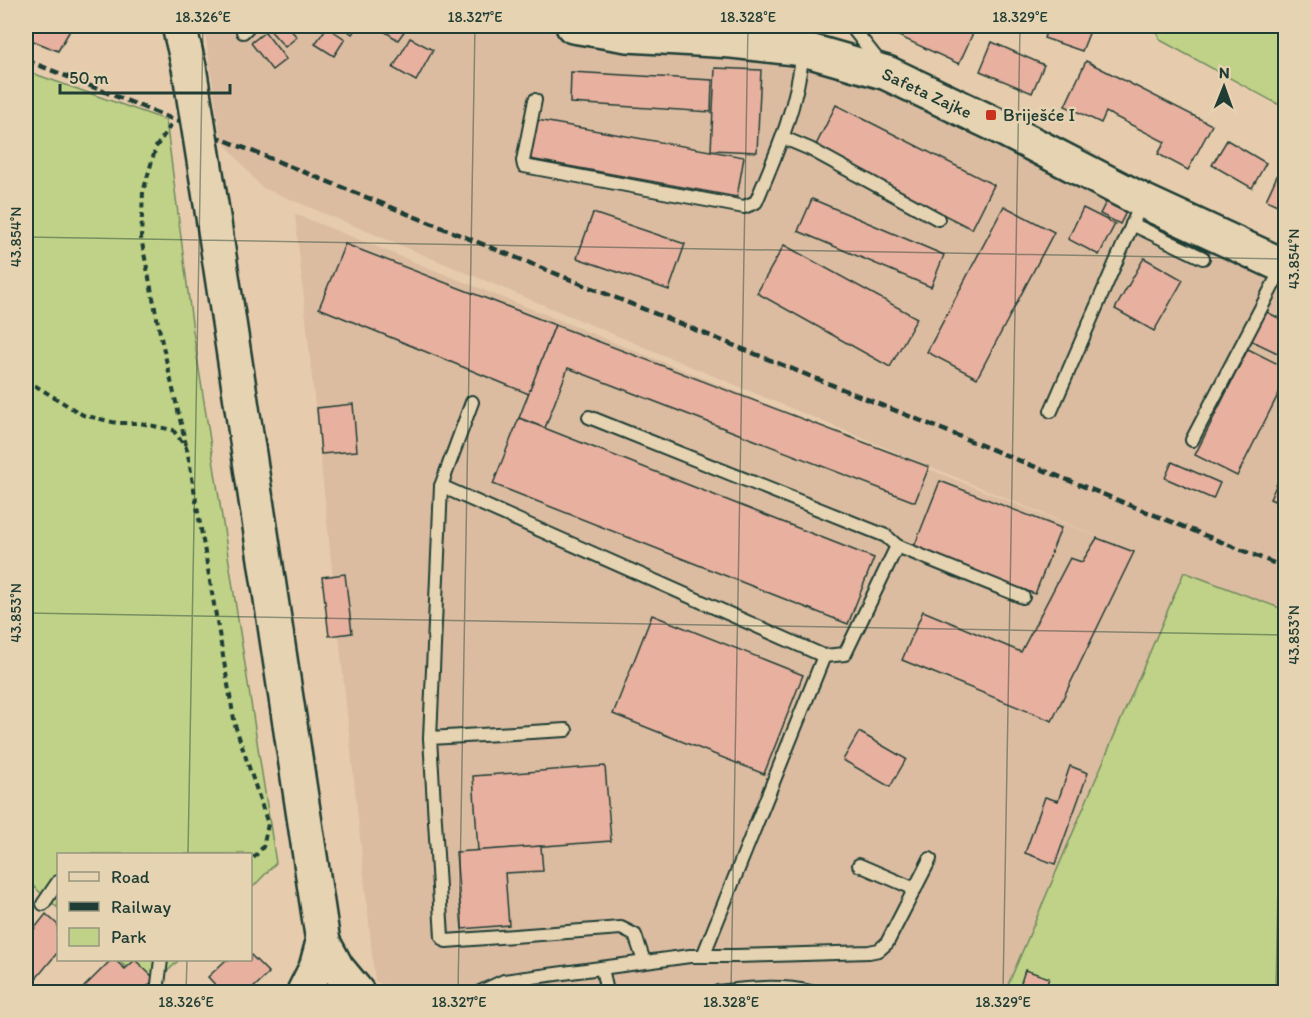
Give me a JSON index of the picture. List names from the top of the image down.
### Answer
{
  "streets": {
    "main road": ["Safeta Zajke"]
  },
  "places": {
    "transit": ["Briješće I"]
  },
  "legend": ["Road", "Railway", "Park"],
  "scale_bar": "50 m",
  "north": "top",
  "coordinates": [
    "18.326°E",
    "18.327°E",
    "18.328°E",
    "18.329°E",
    "43.854°N",
    "43.853°N"
  ]
}
